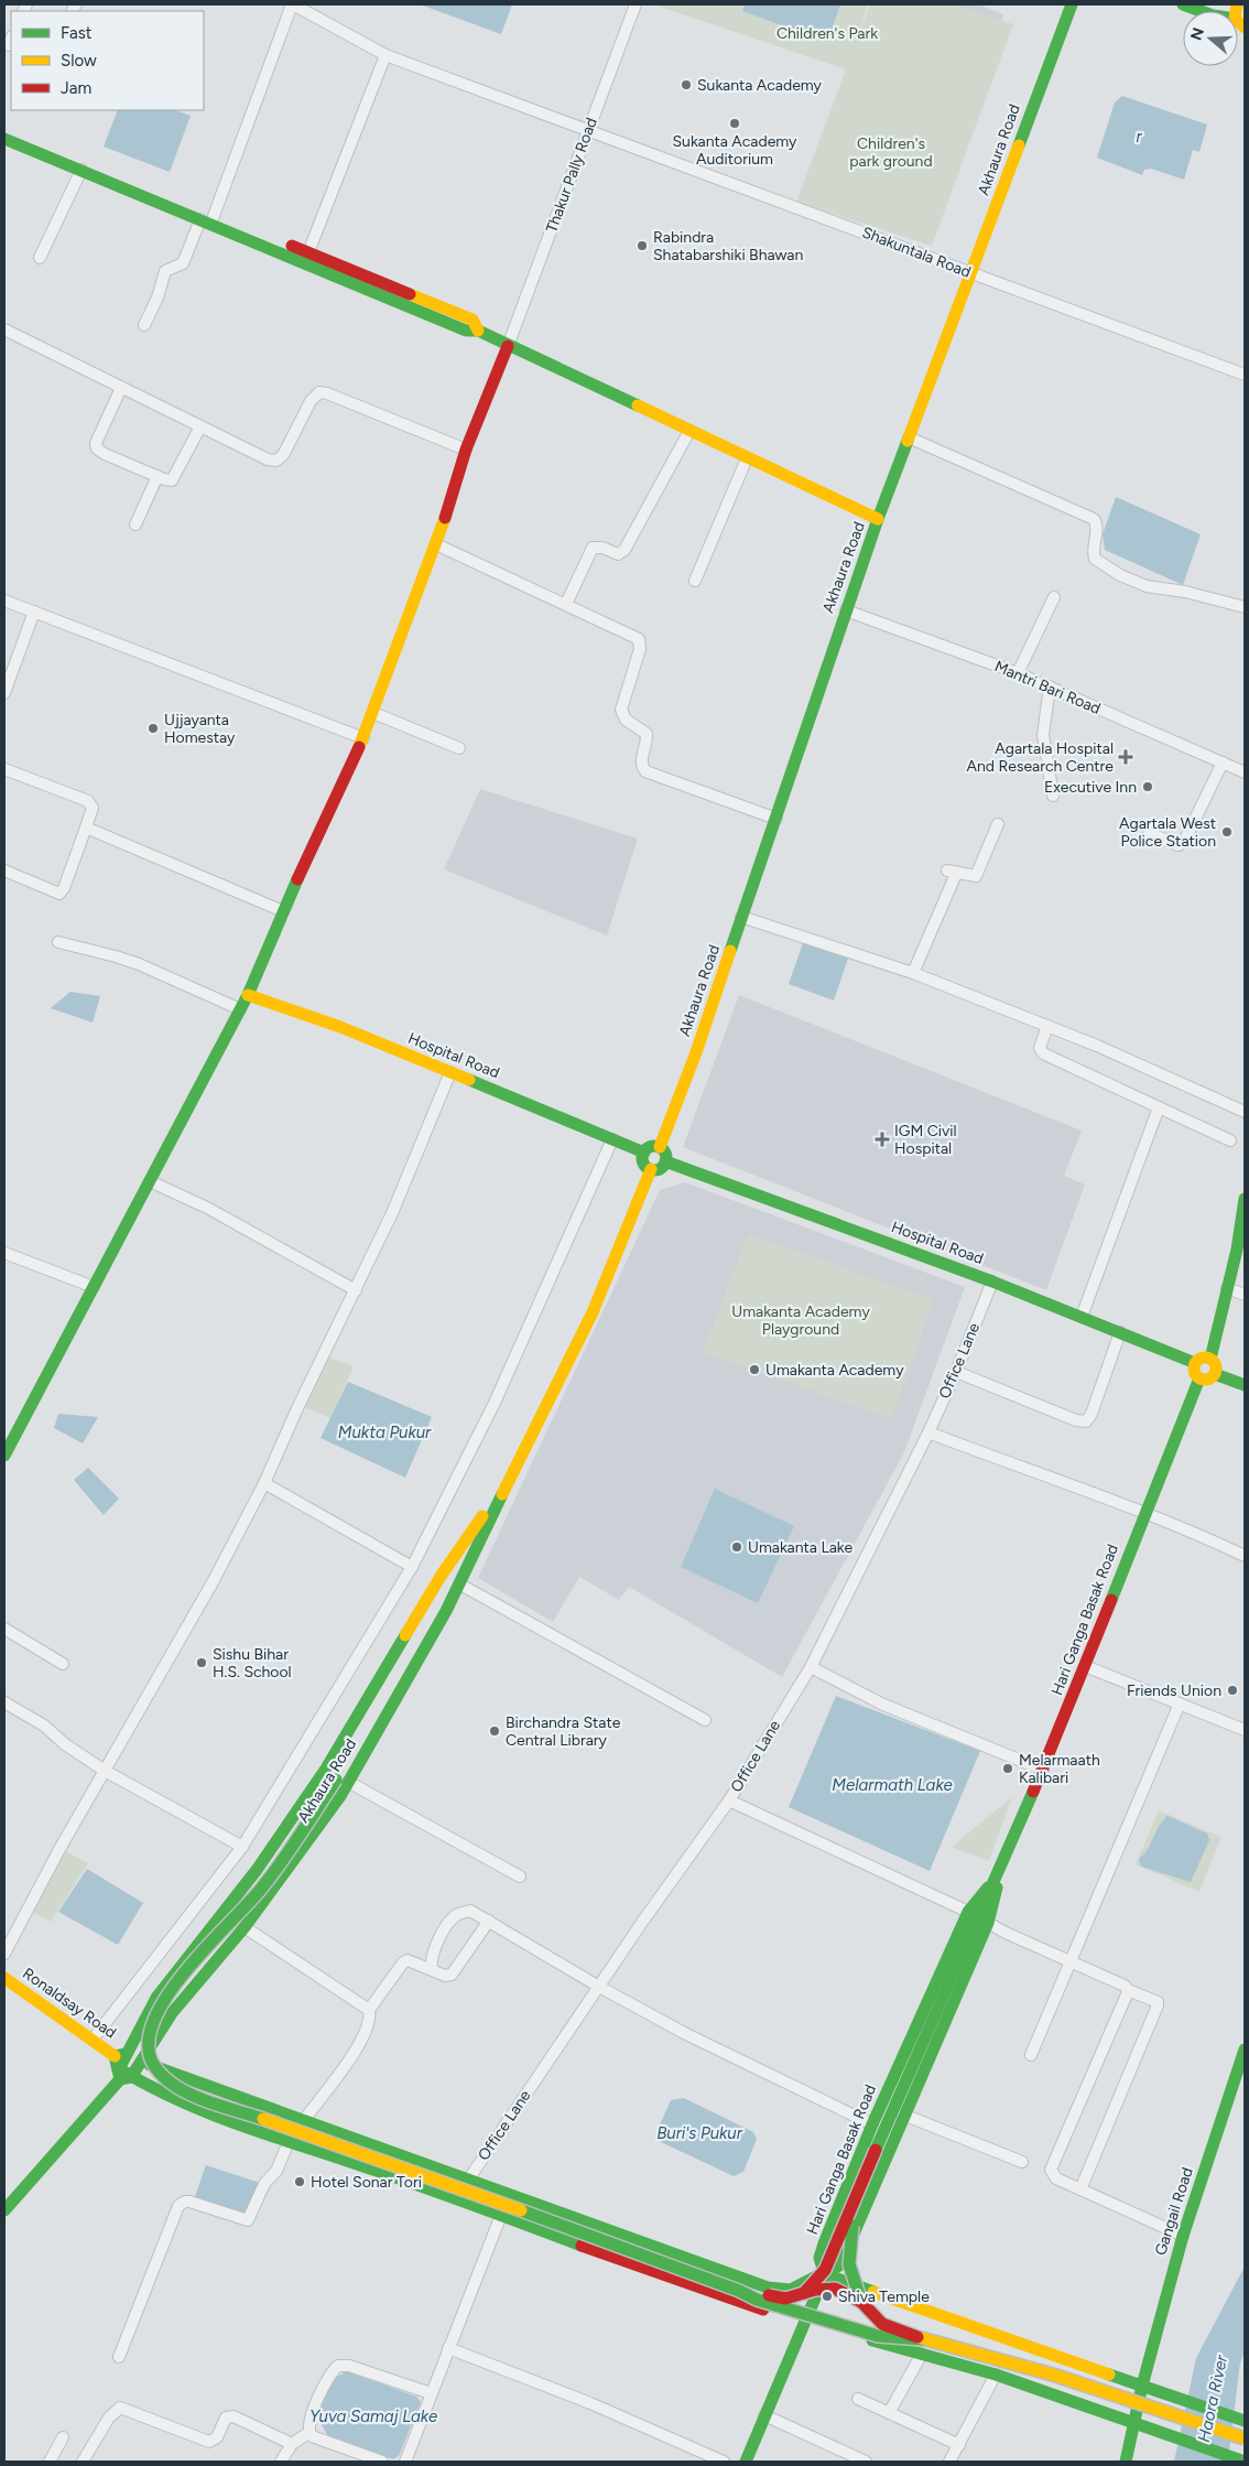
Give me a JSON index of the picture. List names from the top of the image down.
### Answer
{
  "streets": {
    "main road": [
      "Akhaura Road",
      "Hospital Road",
      "Hari Ganga Basak Road",
      "Ronaldsay Road",
      "Gangail Road"
    ],
    "street": [
      "Thakur Pally Road",
      "Shakuntala Road",
      "Mantri Bari Road",
      "Office Lane"
    ]
  },
  "crossings": [
    ["Akhaura Road", "Shakuntala Road"],
    ["Akhaura Road", "Mantri Bari Road"],
    ["Akhaura Road", "Hospital Road"],
    ["Akhaura Road", "Ronaldsay Road"],
    ["Thakur Pally Road", "Shakuntala Road"],
    ["Hospital Road", "Office Lane"],
    ["Hospital Road", "Hari Ganga Basak Road"],
    ["Office Lane", "Ronaldsay Road"],
    ["Ronaldsay Road", "Gangail Road"]
  ],
  "water": [
    "r",
    "Mukta Pukur",
    "Melarmath Lake",
    "Buri's Pukur",
    "Haora River",
    "Yuva Samaj Lake"
  ],
  "parks": ["Children's Park", "Children's park ground", "Umakanta Academy Playground"],
  "places": {
    "other": [
      "Sukanta Academy",
      "Sukanta Academy Auditorium",
      "Rabindra Shatabarshiki Bhawan",
      "Ujjayanta Homestay",
      "Executive Inn",
      "Agartala West Police Station",
      "Umakanta Academy",
      "Umakanta Lake",
      "Sishu Bihar H.S. School",
      "Friends Union",
      "Birchandra State Central Library",
      "Melarmaath Kalibari",
      "Hotel Sonar Tori",
      "Shiva Temple"
    ],
    "health": ["Agartala Hospital And Research Centre", "IGM Civil Hospital"]
  },
  "legend": ["Fast", "Slow", "Jam"],
  "north": "left"
}
